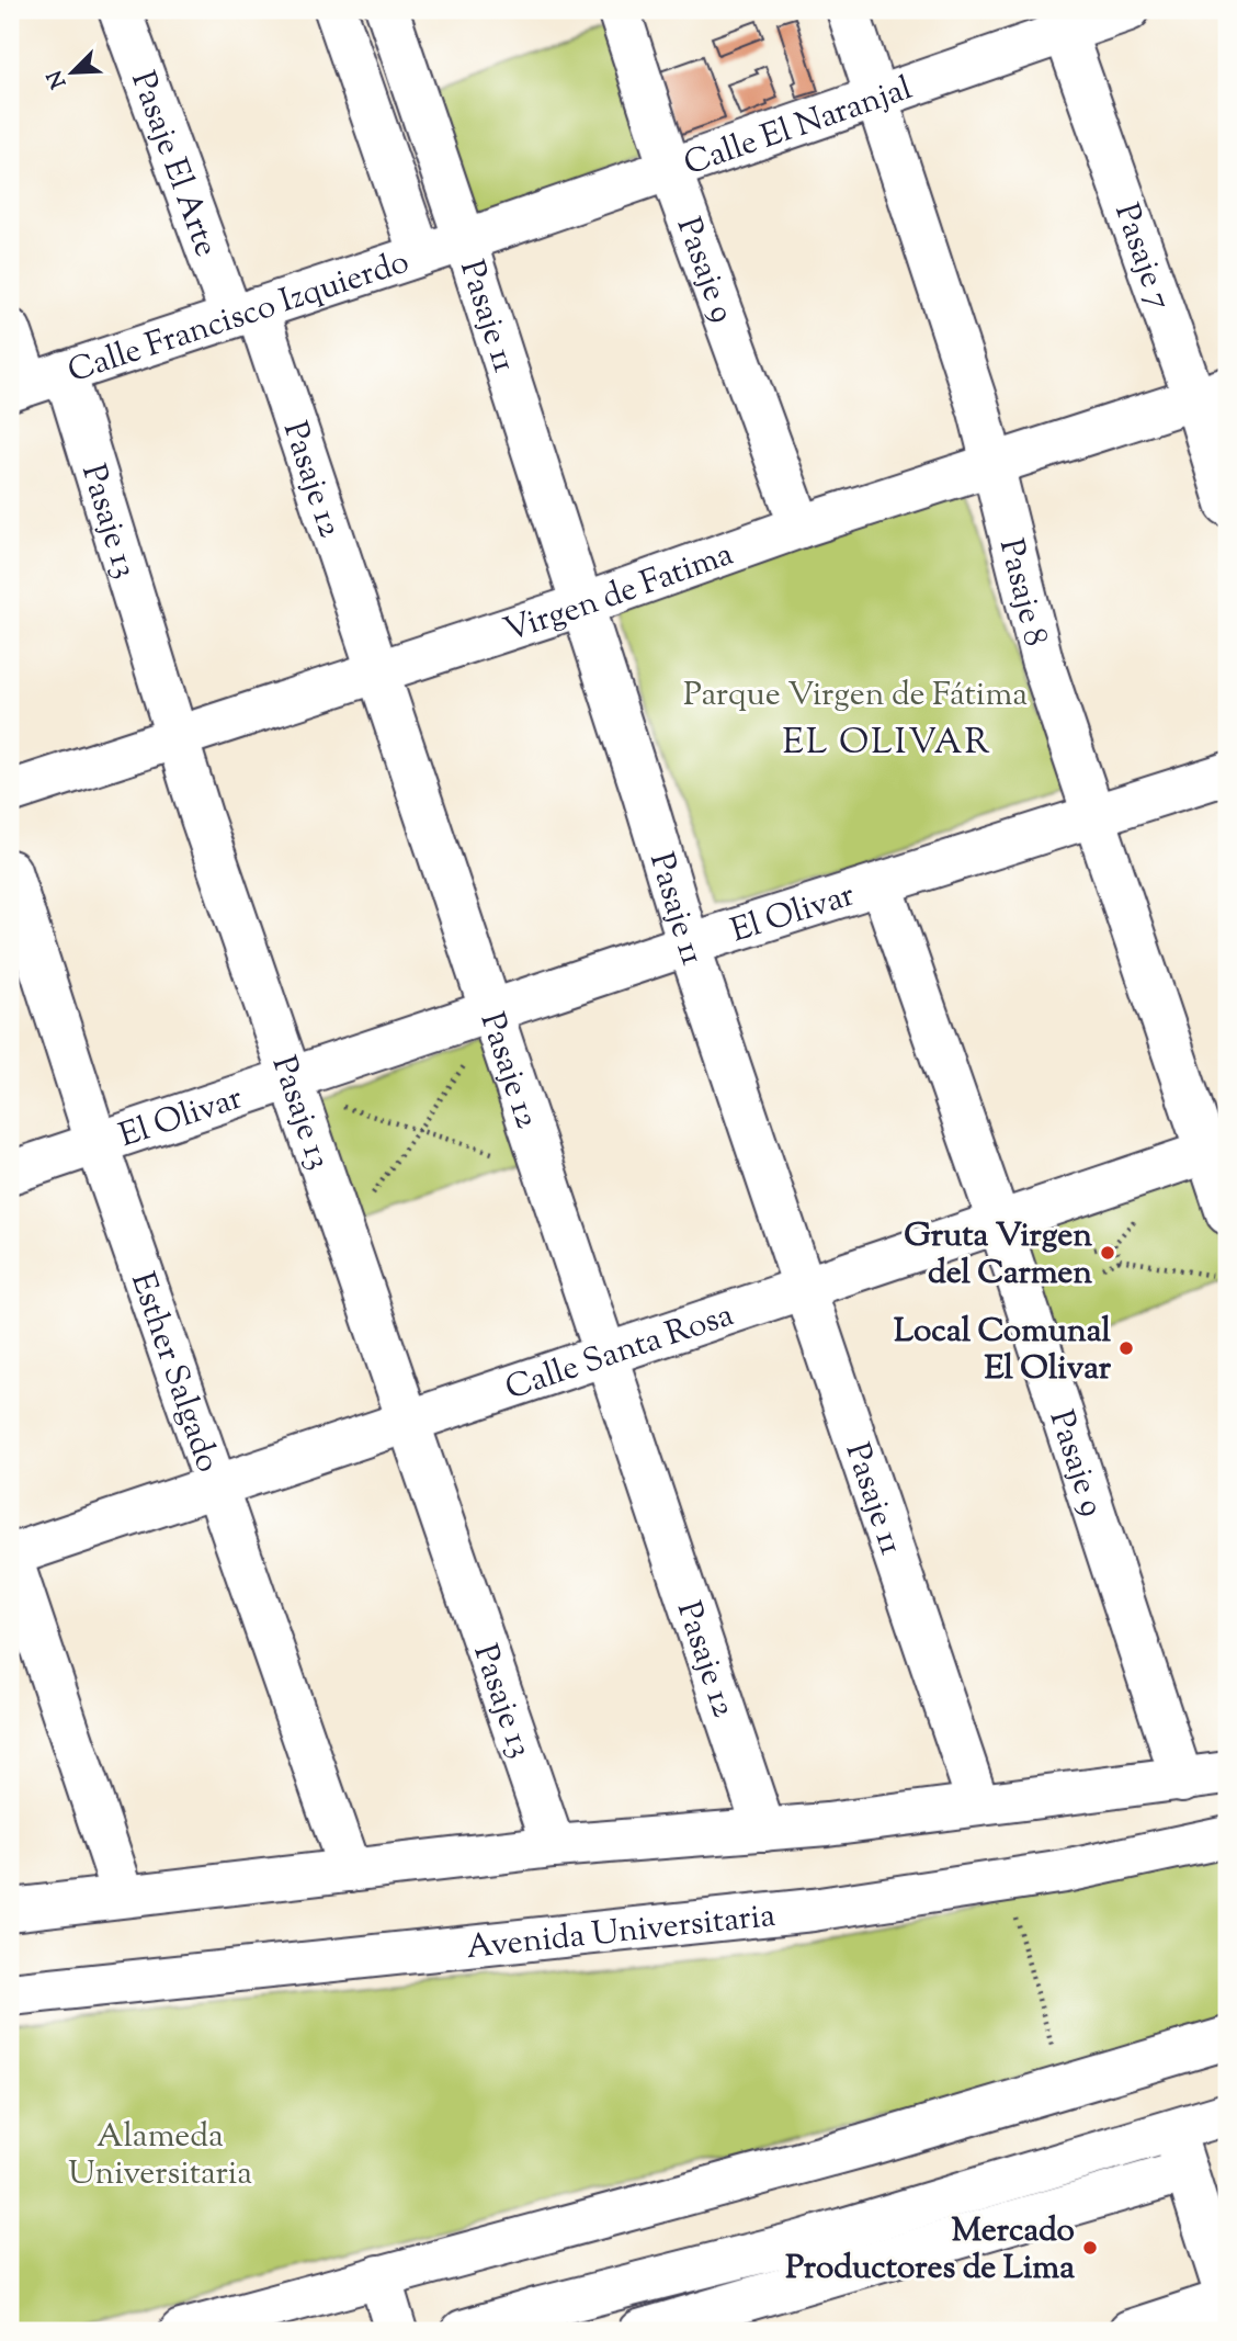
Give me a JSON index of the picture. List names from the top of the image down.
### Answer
{
  "streets": {
    "street": [
      "Calle El Naranjal",
      "Pasaje El Arte",
      "Pasaje 7",
      "Pasaje 9",
      "Calle Francisco Izquierdo",
      "Pasaje 11",
      "Pasaje 12",
      "Pasaje 13",
      "Virgen de Fatima",
      "Pasaje 8",
      "El Olivar",
      "Calle Santa Rosa",
      "Esther Salgado",
      "Avenida Universitaria"
    ]
  },
  "crossings": [
    ["Calle El Naranjal", "Pasaje 7"],
    ["Calle El Naranjal", "Pasaje 9"],
    ["Calle El Naranjal", "Calle Francisco Izquierdo"],
    ["Calle El Naranjal", "Pasaje 11"],
    ["Calle El Naranjal", "Pasaje 8"],
    ["Pasaje El Arte", "Calle Francisco Izquierdo"],
    ["Pasaje El Arte", "Pasaje 12"],
    ["Pasaje 7", "Virgen de Fatima"],
    ["Pasaje 9", "Virgen de Fatima"],
    ["Pasaje 9", "El Olivar"],
    ["Pasaje 9", "Calle Santa Rosa"],
    ["Calle Francisco Izquierdo", "Pasaje 11"],
    ["Calle Francisco Izquierdo", "Pasaje 12"],
    ["Calle Francisco Izquierdo", "Pasaje 13"],
    ["Pasaje 11", "Virgen de Fatima"],
    ["Pasaje 11", "El Olivar"],
    ["Pasaje 11", "Calle Santa Rosa"],
    ["Pasaje 12", "Virgen de Fatima"],
    ["Pasaje 12", "El Olivar"],
    ["Pasaje 12", "Calle Santa Rosa"],
    ["Pasaje 13", "Virgen de Fatima"],
    ["Pasaje 13", "El Olivar"],
    ["Pasaje 13", "Calle Santa Rosa"],
    ["Virgen de Fatima", "Pasaje 8"],
    ["Pasaje 8", "El Olivar"],
    ["Pasaje 8", "Calle Santa Rosa"],
    ["El Olivar", "Esther Salgado"],
    ["Calle Santa Rosa", "Esther Salgado"]
  ],
  "districts": ["EL OLIVAR"],
  "parks": ["Parque Virgen de Fátima", "Alameda Universitaria"],
  "places": ["Gruta Virgen del Carmen", "Local Comunal El Olivar", "Mercado Productores de Lima"],
  "north": "bottom left"
}
